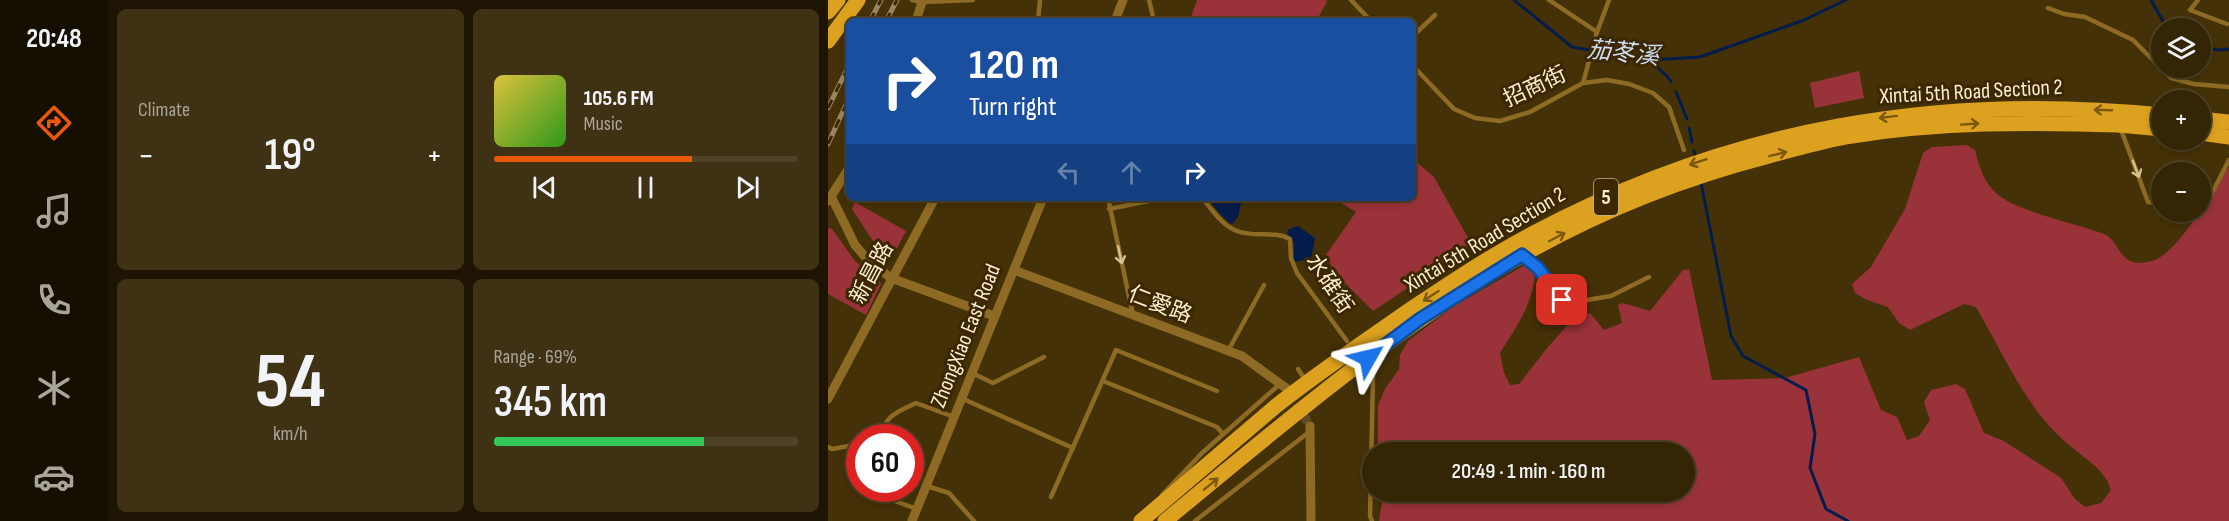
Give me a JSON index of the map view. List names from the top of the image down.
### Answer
{
  "streets": {
    "main road": ["Xintai 5th Road Section 2", "5"],
    "street": ["新昌路", "仁愛路", "ZhongXiao East Road"],
    "lane": ["招商街", "水碓街"]
  },
  "crossings": [
    ["仁愛路", "ZhongXiao East Road"]
  ],
  "water": ["茄苳溪"],
  "page": {
    "tabs": "20:48",
    "tile": [
      "Climate",
      ["54", "km/h"],
      ["Range · 69%", "345 km"]
    ],
    "map_buttons": ["+", "−"],
    "turn": ["120 m", "Turn right"],
    "song": ["105.6 FM", "Music"],
    "heat": ["−", "19°", "+"],
    "limit": "60",
    "trip": "20:49 · 1 min · 160 m"
  }
}
